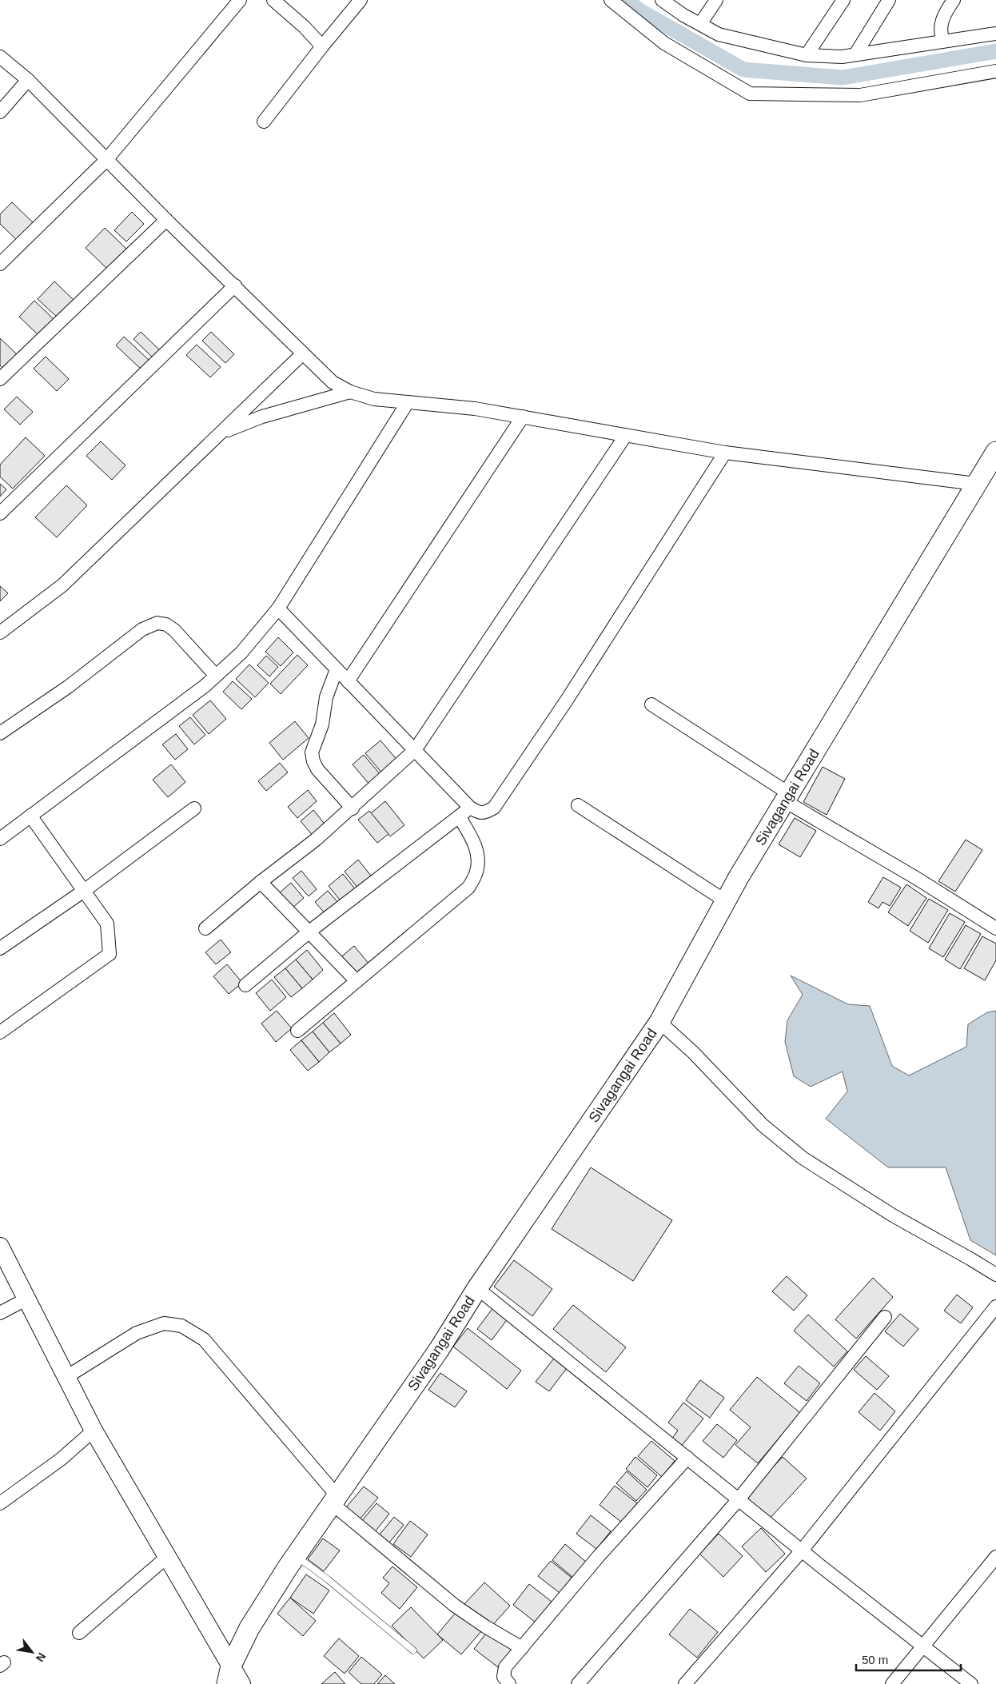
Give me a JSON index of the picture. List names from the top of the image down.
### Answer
{
  "streets": {
    "main road": ["Sivagangai Road"]
  },
  "scale_bar": "50 m",
  "north": "bottom right"
}
